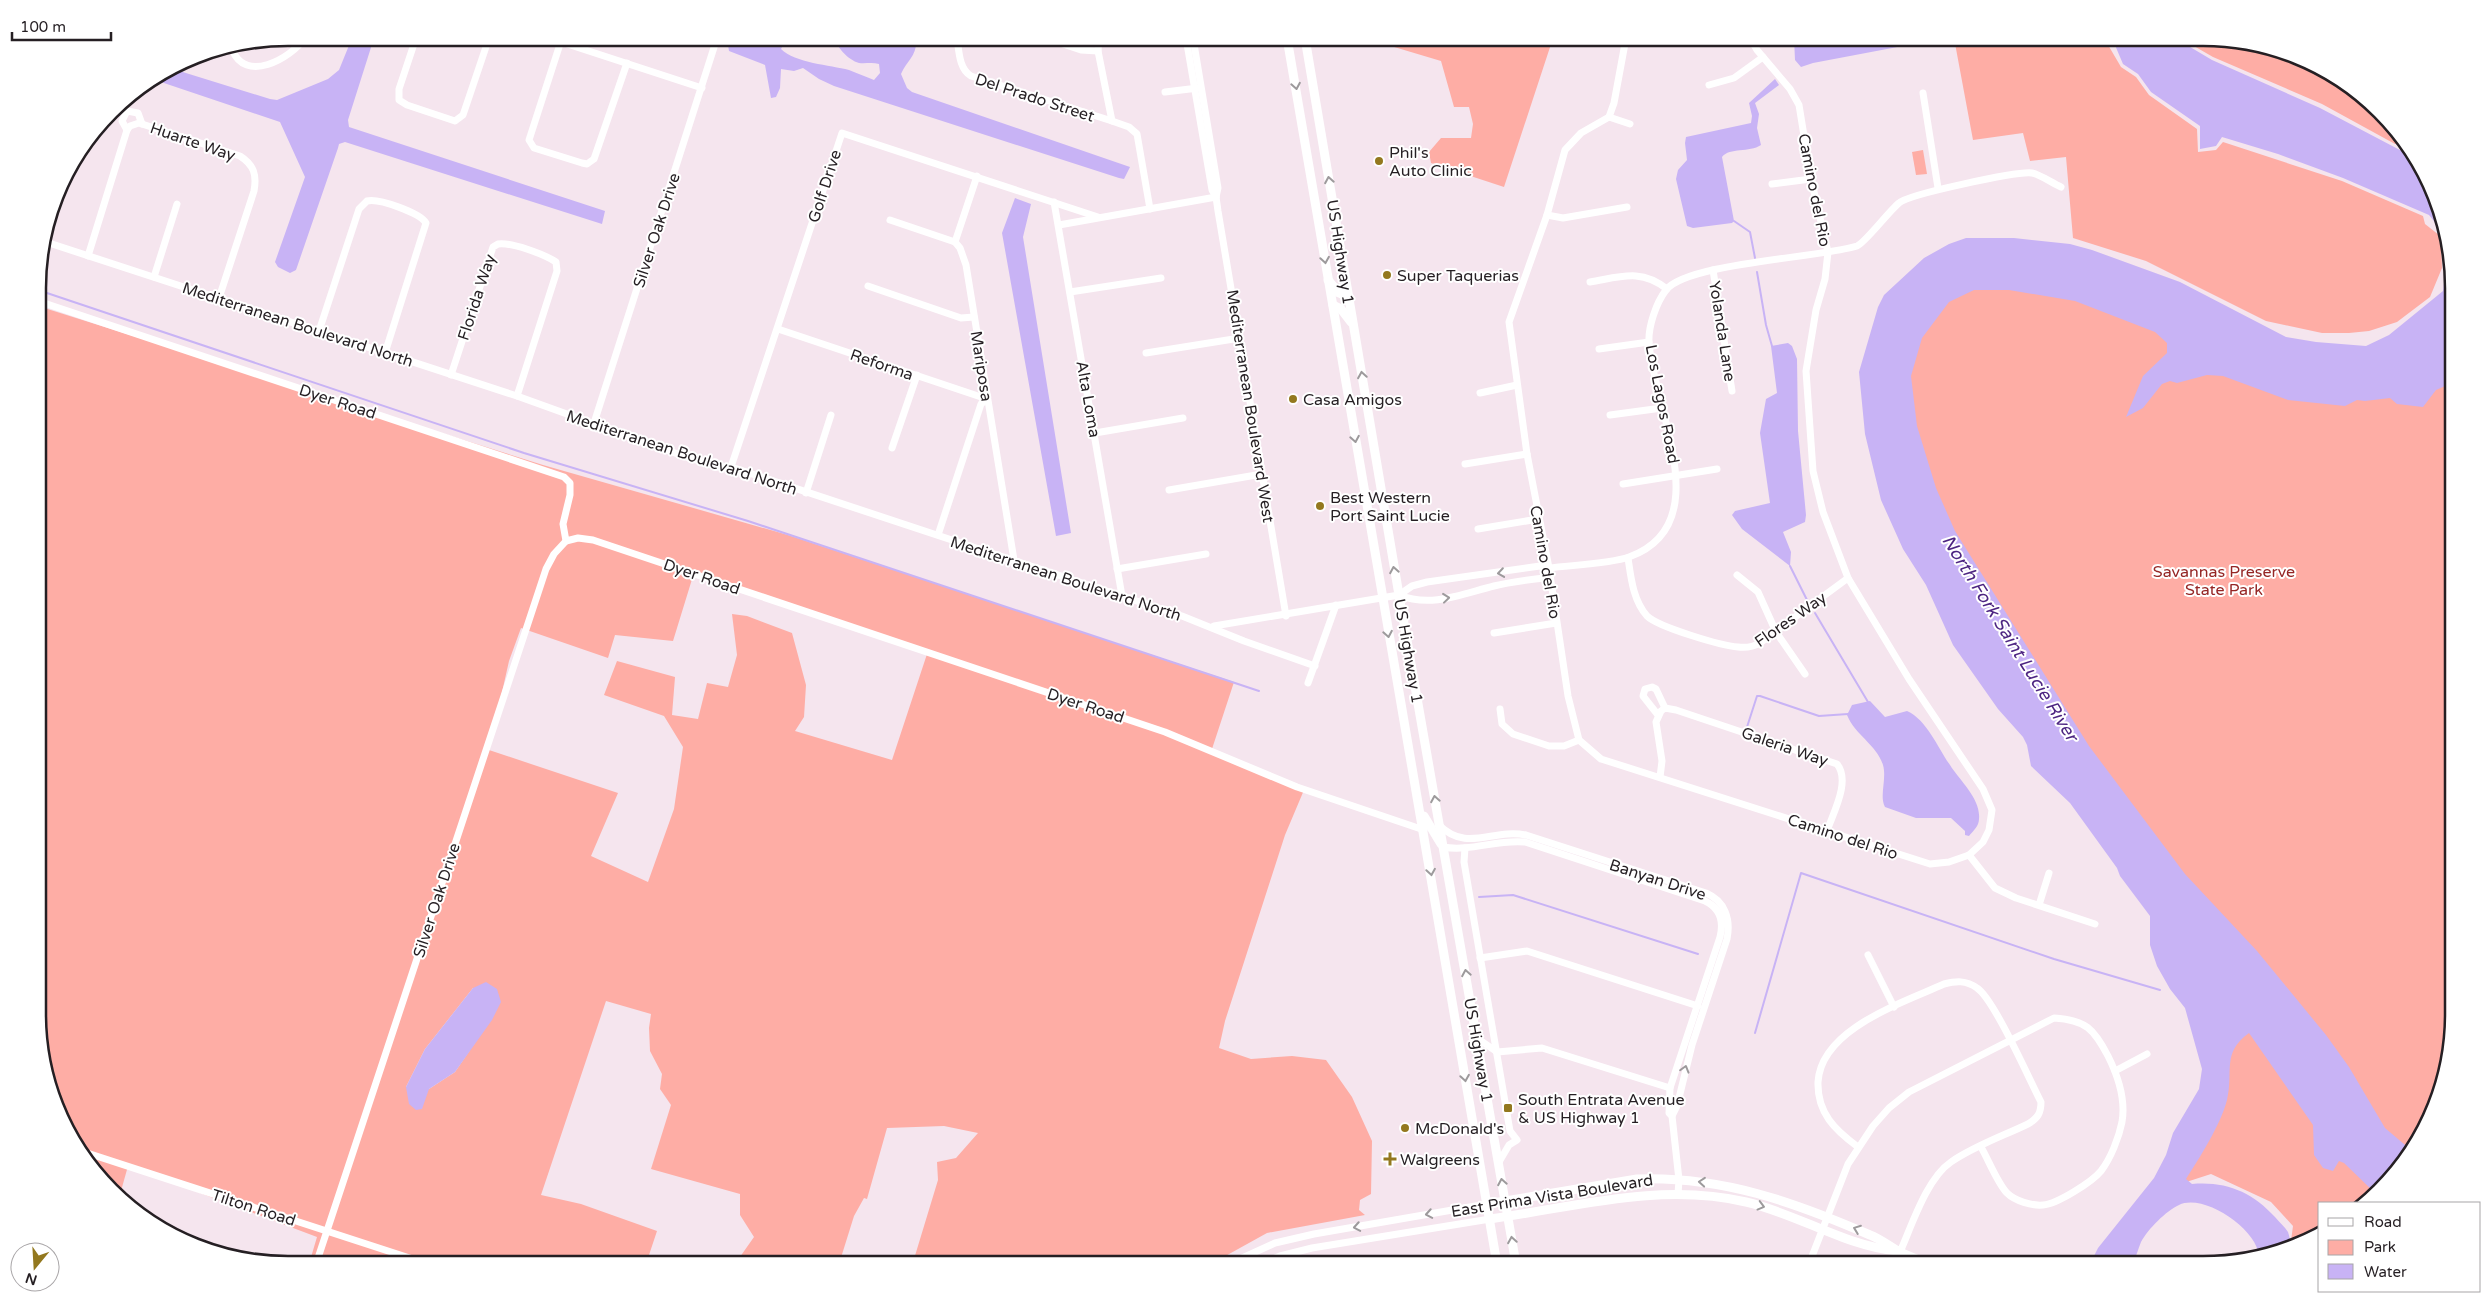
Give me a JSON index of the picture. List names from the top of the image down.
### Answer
{
  "streets": {
    "main road": ["US Highway 1", "East Prima Vista Boulevard"],
    "street": [
      "Del Prado Street",
      "Huarte Way",
      "Golf Drive",
      "Camino del Rio",
      "Silver Oak Drive",
      "Florida Way",
      "Mediterranean Boulevard North",
      "Yolanda Lane",
      "Reforma",
      "Mariposa",
      "Alta Loma",
      "Dyer Road",
      "Los Lagos Road",
      "Mediterranean Boulevard West",
      "Flores Way",
      "Galeria Way",
      "Banyan Drive",
      "Tilton Road"
    ]
  },
  "crossings": [
    ["Huarte Way", "Mediterranean Boulevard North"],
    ["Golf Drive", "Mediterranean Boulevard North"],
    ["Golf Drive", "Reforma"],
    ["Golf Drive", "Alta Loma"],
    ["Golf Drive", "Mediterranean Boulevard West"],
    ["Camino del Rio", "Los Lagos Road"],
    ["Camino del Rio", "Flores Way"],
    ["Camino del Rio", "Galeria Way"],
    ["Silver Oak Drive", "Mediterranean Boulevard North"],
    ["Silver Oak Drive", "Dyer Road"],
    ["Silver Oak Drive", "Tilton Road"],
    ["US Highway 1", "Dyer Road"],
    ["US Highway 1", "Los Lagos Road"],
    ["US Highway 1", "Banyan Drive"],
    ["US Highway 1", "East Prima Vista Boulevard"],
    ["Florida Way", "Mediterranean Boulevard North"],
    ["Mediterranean Boulevard North", "Mariposa"],
    ["Mediterranean Boulevard North", "Alta Loma"],
    ["Reforma", "Mariposa"],
    ["Los Lagos Road", "Flores Way"],
    ["Banyan Drive", "East Prima Vista Boulevard"]
  ],
  "water": ["North Fork Saint Lucie River"],
  "parks": ["Savannas Preserve State Park"],
  "places": {
    "other": [
      "Phil's Auto Clinic",
      "Super Taquerias",
      "Casa Amigos",
      "Best Western Port Saint Lucie",
      "McDonald's"
    ],
    "transit": ["South Entrata Avenue & US Highway 1"],
    "health": ["Walgreens"]
  },
  "legend": ["Road", "Park", "Water"],
  "scale_bar": "100 m",
  "north": "bottom"
}
